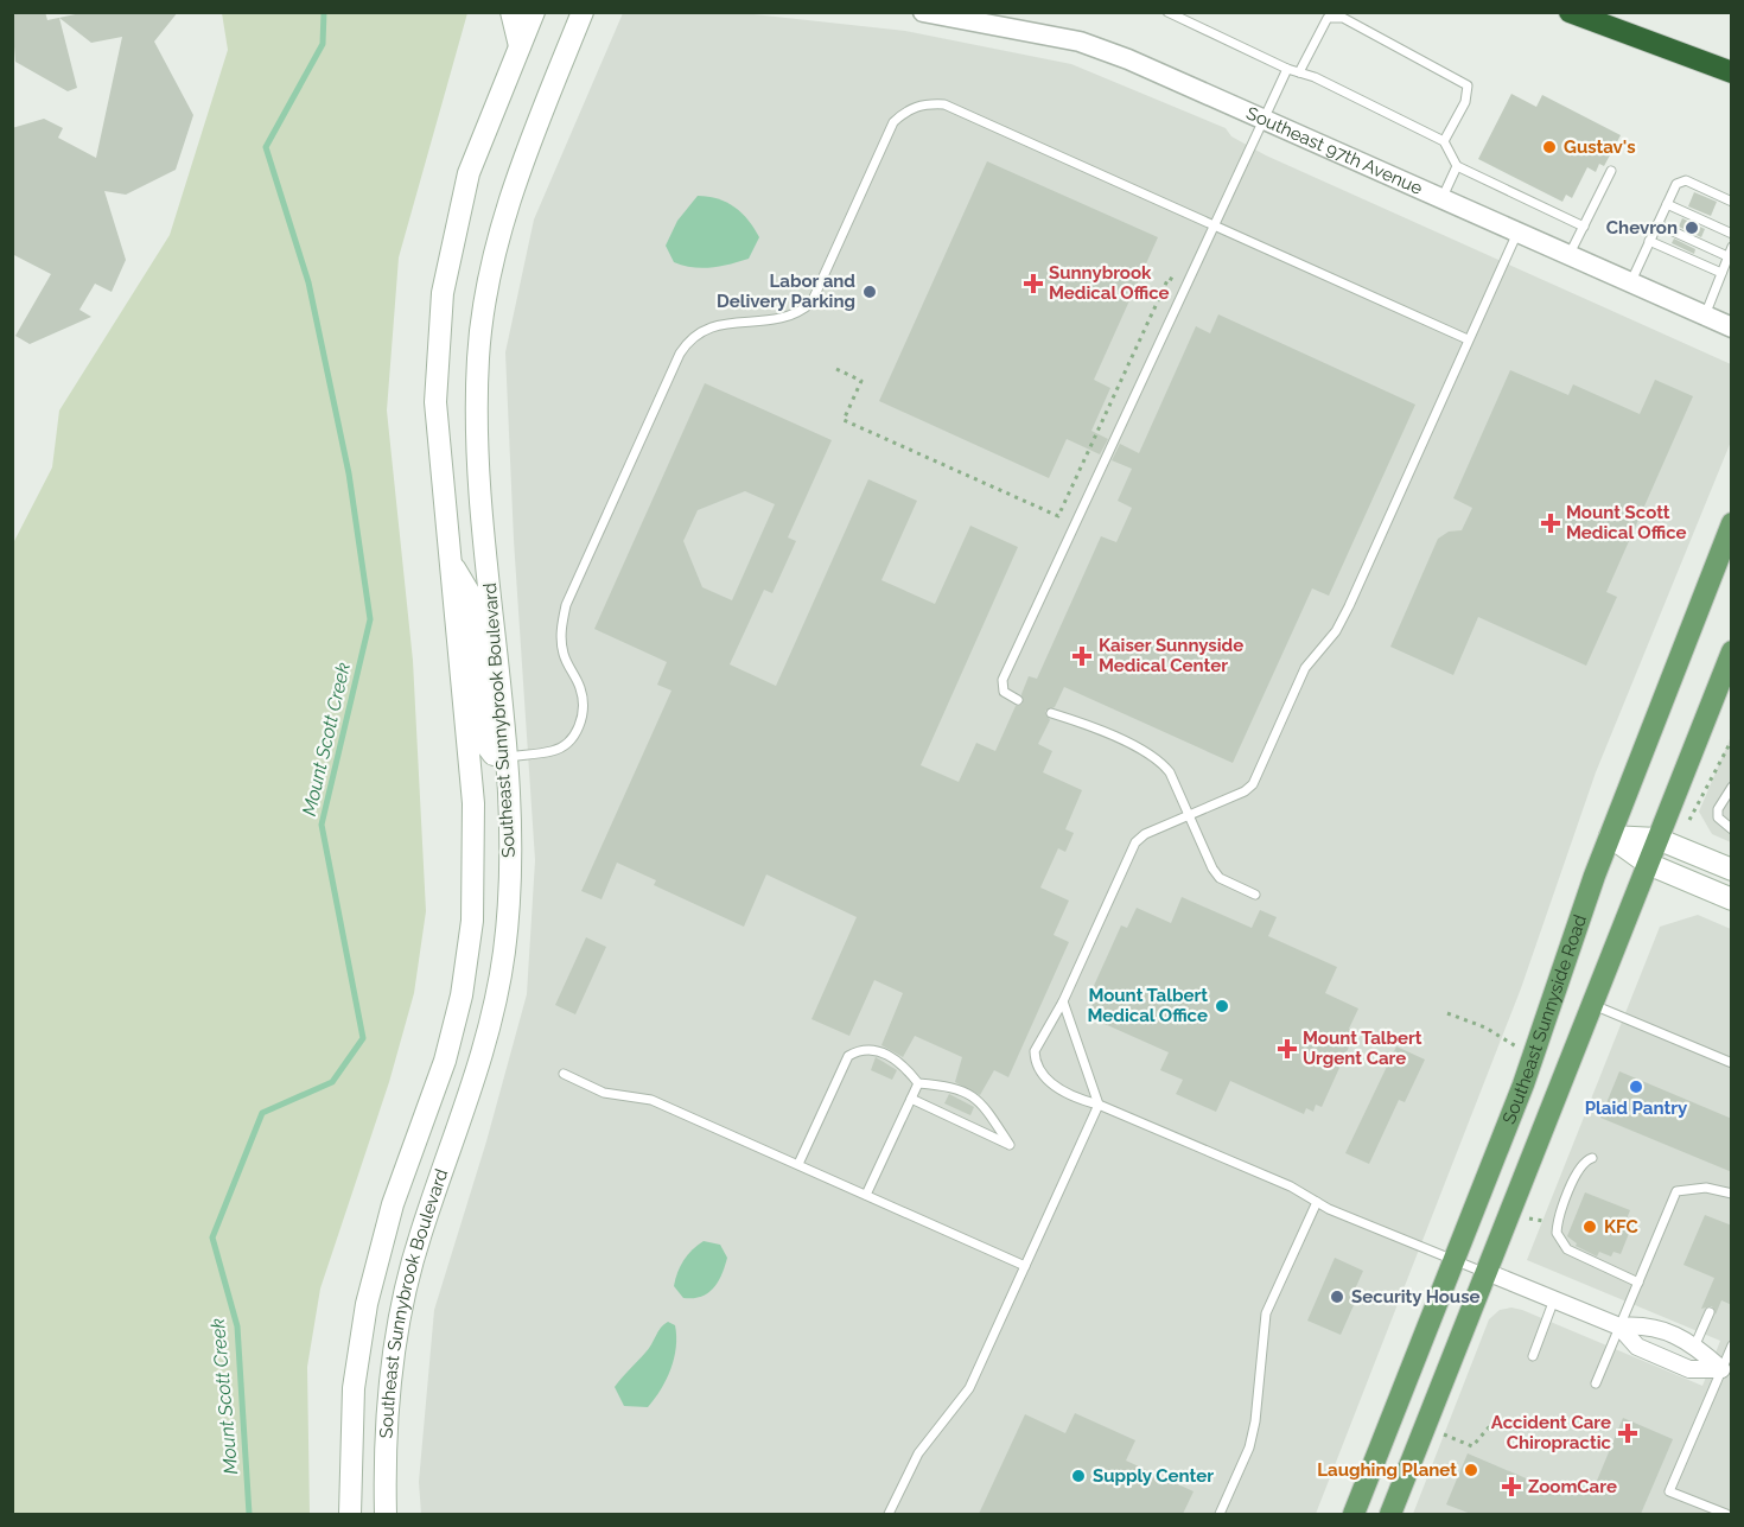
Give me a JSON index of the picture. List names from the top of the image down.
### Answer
{
  "streets": {
    "main road": ["Southeast Sunnybrook Boulevard", "Southeast Sunnyside Road"],
    "street": ["Southeast 97th Avenue"]
  },
  "water": ["Mount Scott Creek"],
  "places": {
    "other": [
      "Gustav's",
      "Chevron",
      "Labor and Delivery Parking",
      "Mount Talbert Medical Office",
      "Plaid Pantry",
      "KFC",
      "Security House",
      "Laughing Planet",
      "Supply Center"
    ],
    "health": [
      "Sunnybrook Medical Office",
      "Mount Scott Medical Office",
      "Kaiser Sunnyside Medical Center",
      "Mount Talbert Urgent Care",
      "Accident Care Chiropractic",
      "ZoomCare"
    ]
  }
}
